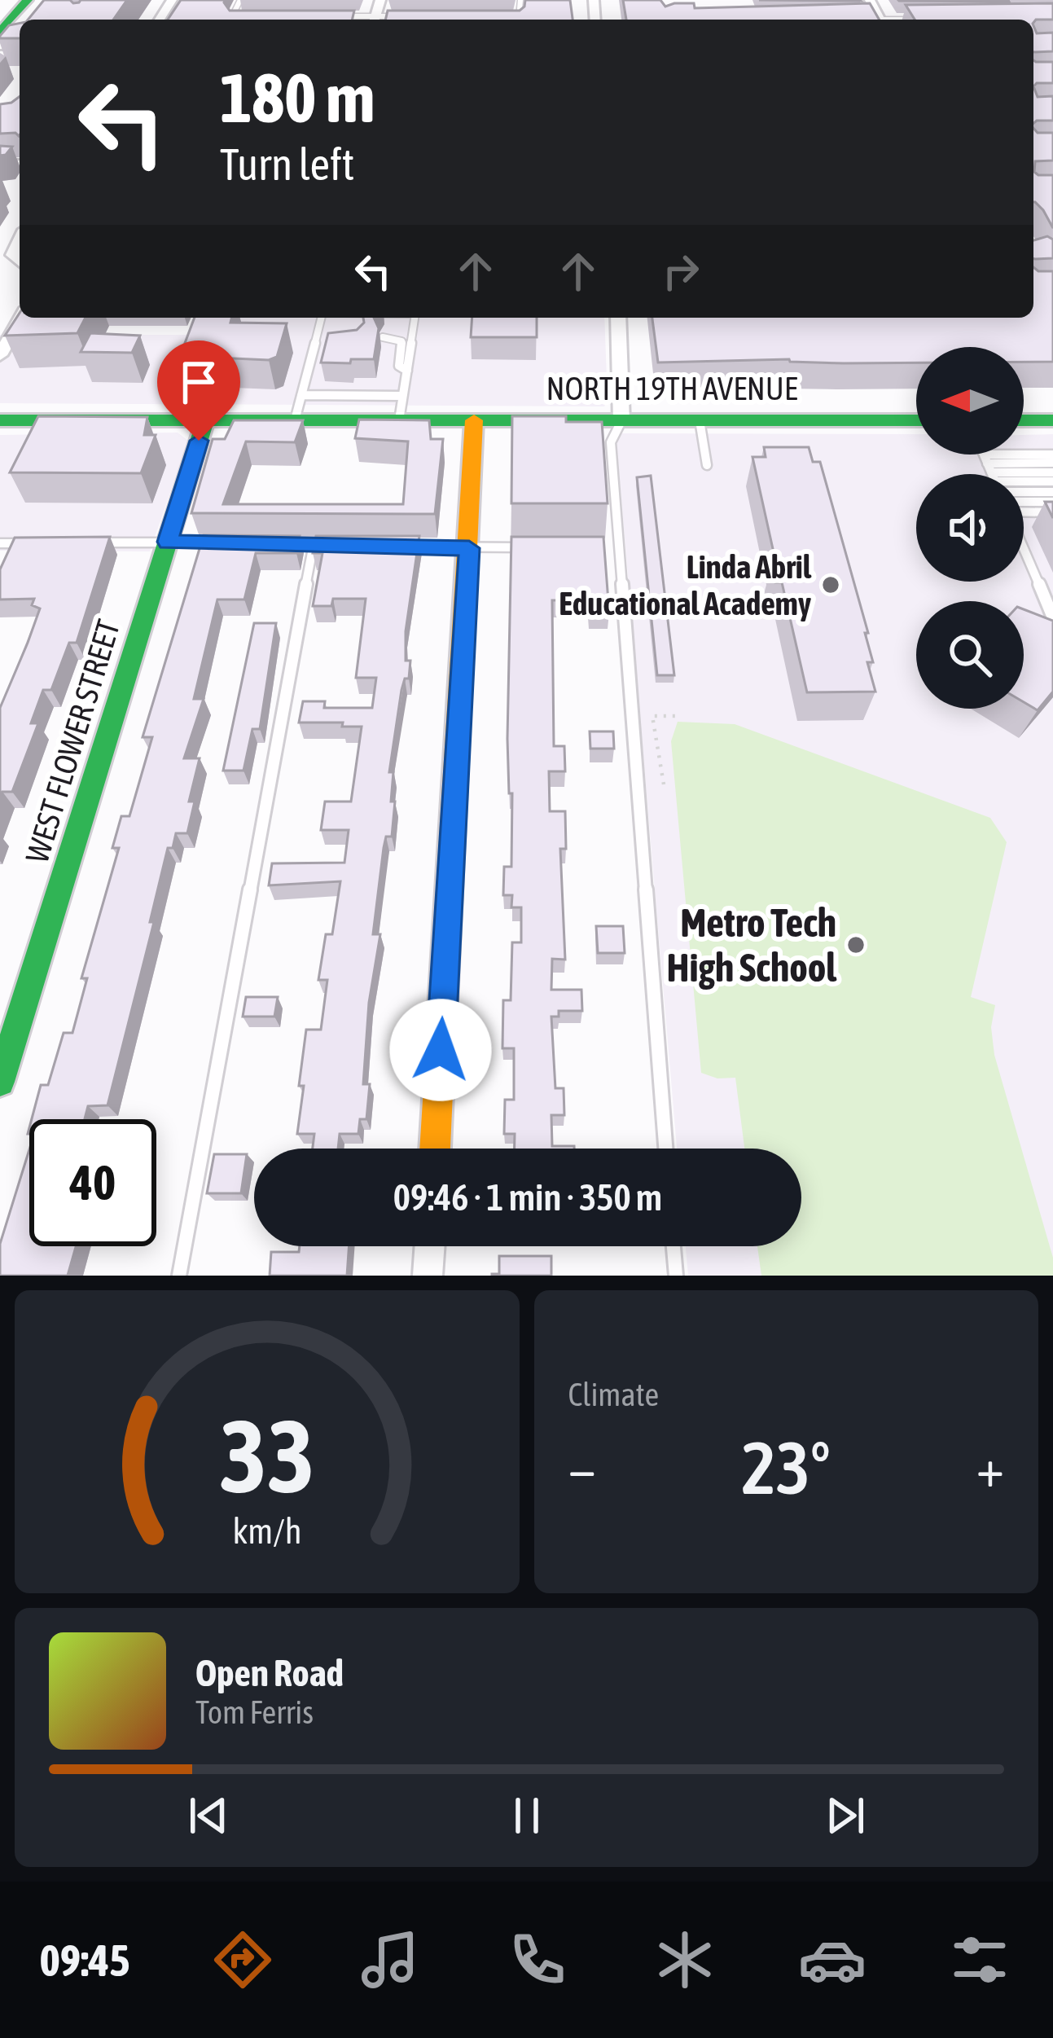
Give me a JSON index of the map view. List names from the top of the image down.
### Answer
{
  "streets": {
    "street": ["NORTH 19TH AVENUE", "WEST FLOWER STREET"]
  },
  "crossings": [
    ["NORTH 19TH AVENUE", "WEST FLOWER STREET"]
  ],
  "places": ["Linda Abril Educational Academy", "Metro Tech High School"],
  "north": "left",
  "page": {
    "turn": ["180 m", "Turn left"],
    "limit": "40",
    "trip": "09:46 · 1 min · 350 m",
    "tile": "Climate",
    "heat": ["−", "23°", "+"],
    "song": ["Open Road", "Tom Ferris"],
    "tabs": "09:45",
    "gauge": ["33", "km/h"]
  }
}
